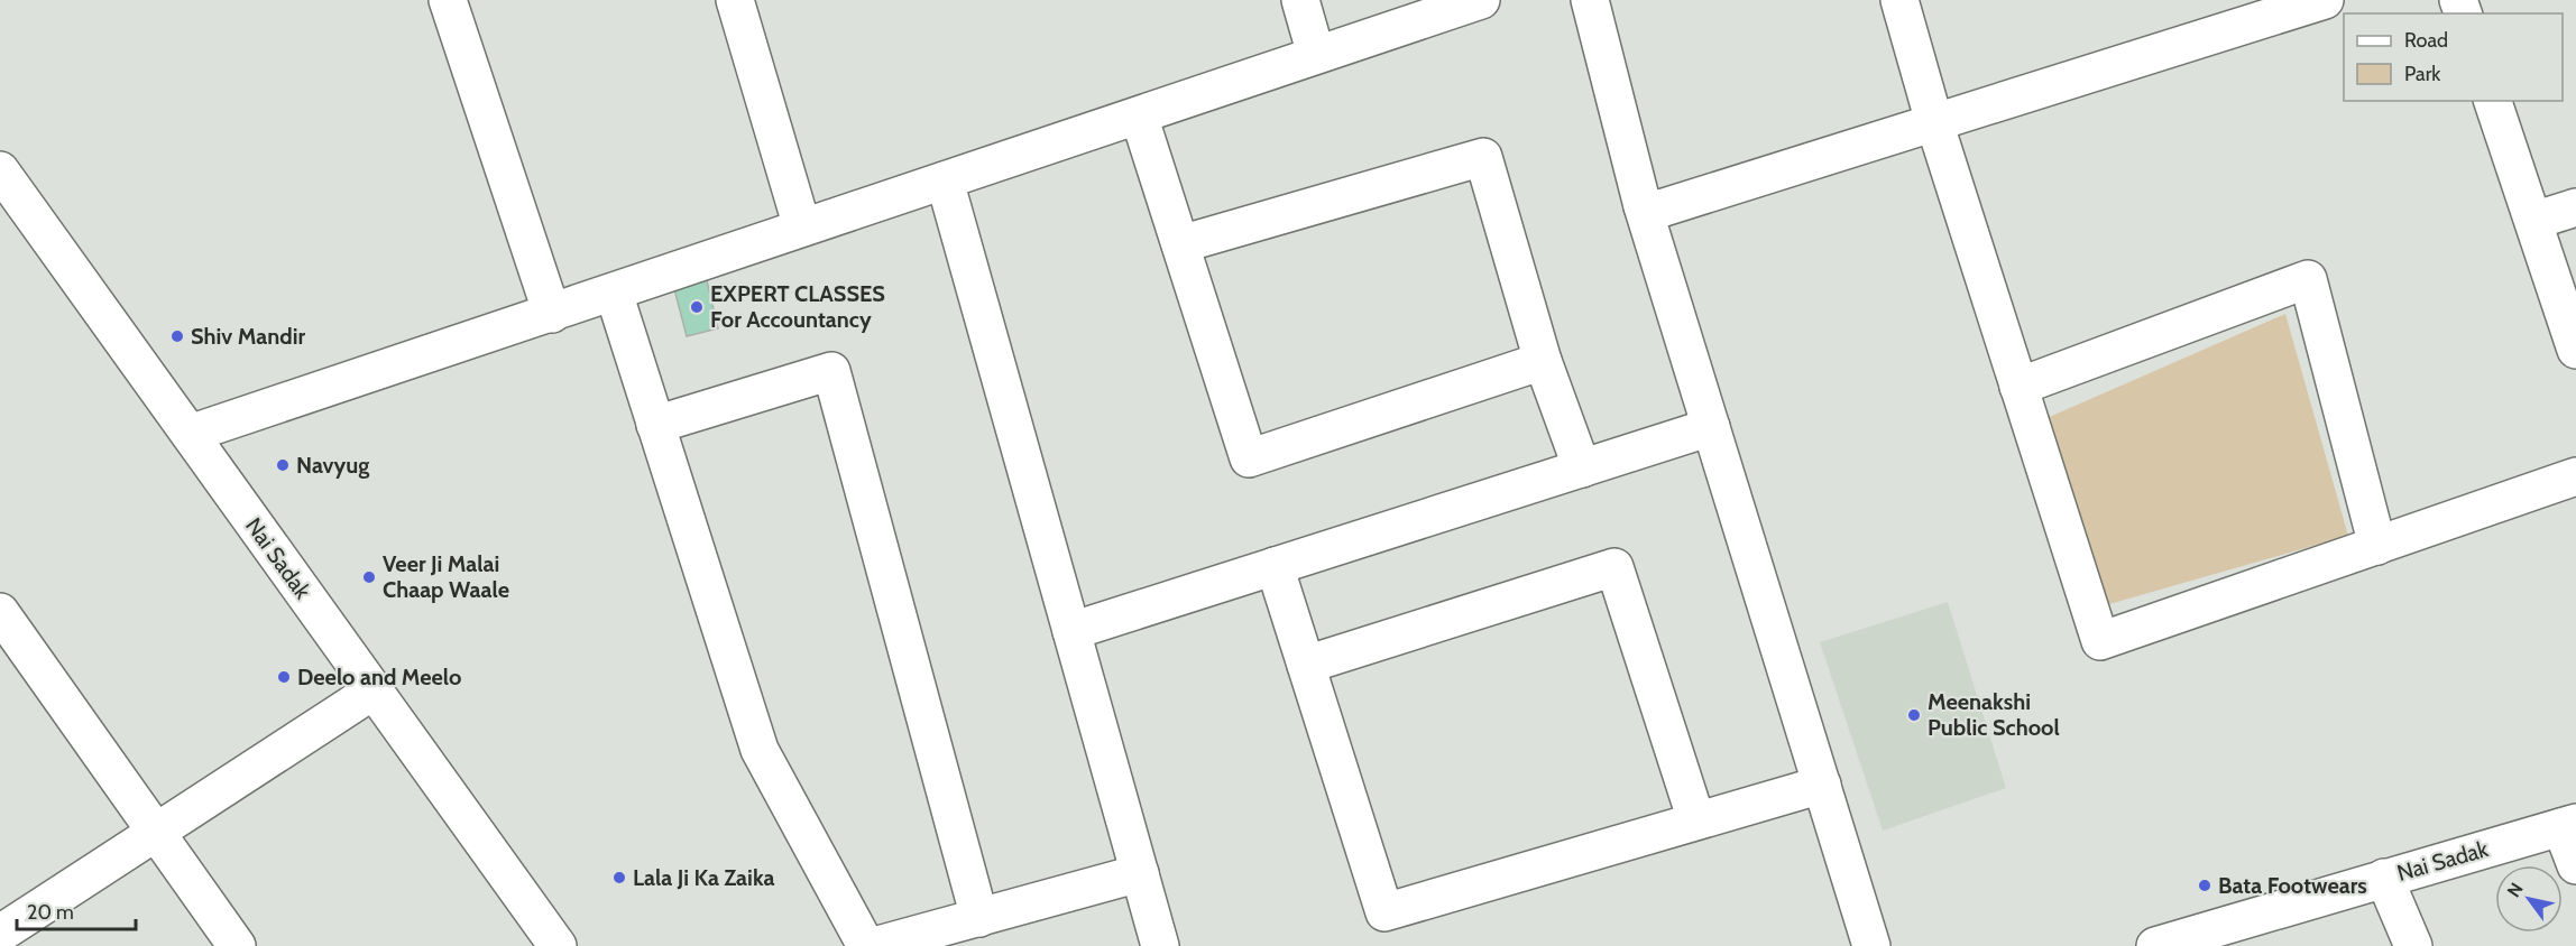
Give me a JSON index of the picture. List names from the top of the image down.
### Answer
{
  "streets": {
    "street": ["Nai Sadak"]
  },
  "places": [
    "EXPERT CLASSES For Accountancy",
    "Shiv Mandir",
    "Navyug",
    "Veer Ji Malai Chaap Waale",
    "Deelo and Meelo",
    "Meenakshi Public School",
    "Lala Ji Ka Zaika",
    "Bata Footwears"
  ],
  "legend": ["Road", "Park"],
  "scale_bar": "20 m",
  "north": "top left"
}
